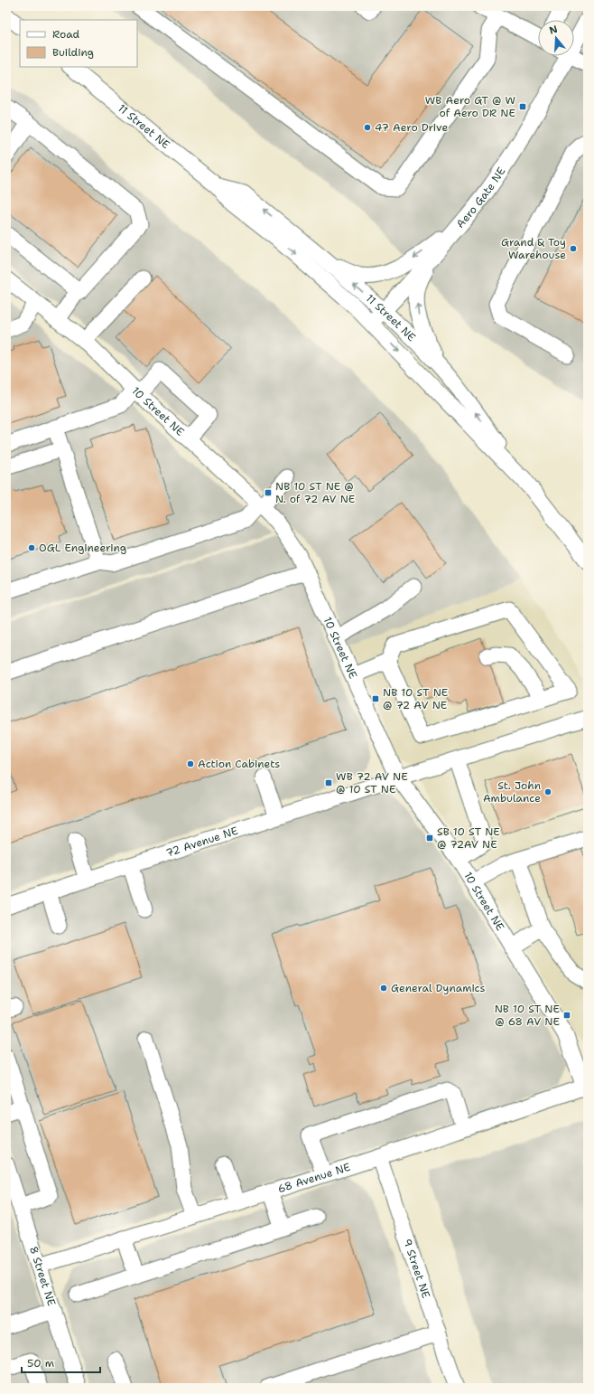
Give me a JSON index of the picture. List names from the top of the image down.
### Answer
{
  "streets": {
    "street": [
      "11 Street NE",
      "Aero Gate NE",
      "10 Street NE",
      "72 Avenue NE",
      "68 Avenue NE",
      "9 Street NE",
      "8 Street NE"
    ]
  },
  "crossings": [
    ["11 Street NE", "Aero Gate NE"],
    ["10 Street NE", "72 Avenue NE"],
    ["10 Street NE", "68 Avenue NE"],
    ["68 Avenue NE", "9 Street NE"],
    ["68 Avenue NE", "8 Street NE"]
  ],
  "places": {
    "transit": [
      "WB Aero GT @ W of Aero DR NE",
      "NB 10 ST NE @ N. of 72 AV NE",
      "NB 10 ST NE @ 72 AV NE",
      "WB 72 AV NE @ 10 ST NE",
      "SB 10 ST NE @ 72AV NE",
      "NB 10 ST NE @ 68 AV NE"
    ],
    "other": [
      "47 Aero Drive",
      "Grand & Toy Warehouse",
      "OGL Engineering",
      "Action Cabinets",
      "St. John Ambulance",
      "General Dynamics"
    ]
  },
  "legend": ["Road", "Building"],
  "scale_bar": "50 m",
  "north": "top"
}
